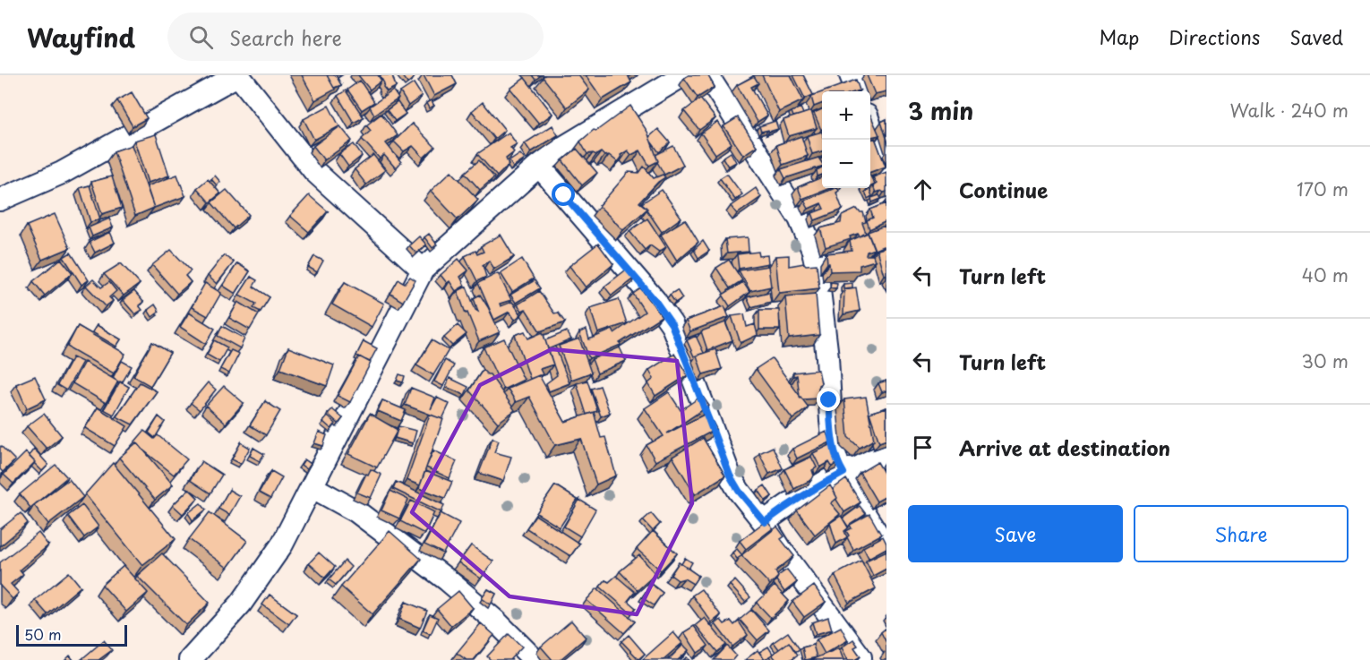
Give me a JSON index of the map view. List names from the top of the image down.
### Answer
{
  "scale_bar": "50 m",
  "page": {
    "header": "Wayfind",
    "search": "Search here",
    "nav": ["Map", "Directions", "Saved"],
    "heading": ["3 min", "Walk · 240 m"],
    "map_buttons": ["+", "−"],
    "list": [
      ["Continue", "170 m"],
      ["Turn left", "40 m"],
      ["Turn left", "30 m"],
      "Arrive at destination"
    ],
    "buttons": ["Save", "Share"],
    "scale": "50 m"
  }
}
